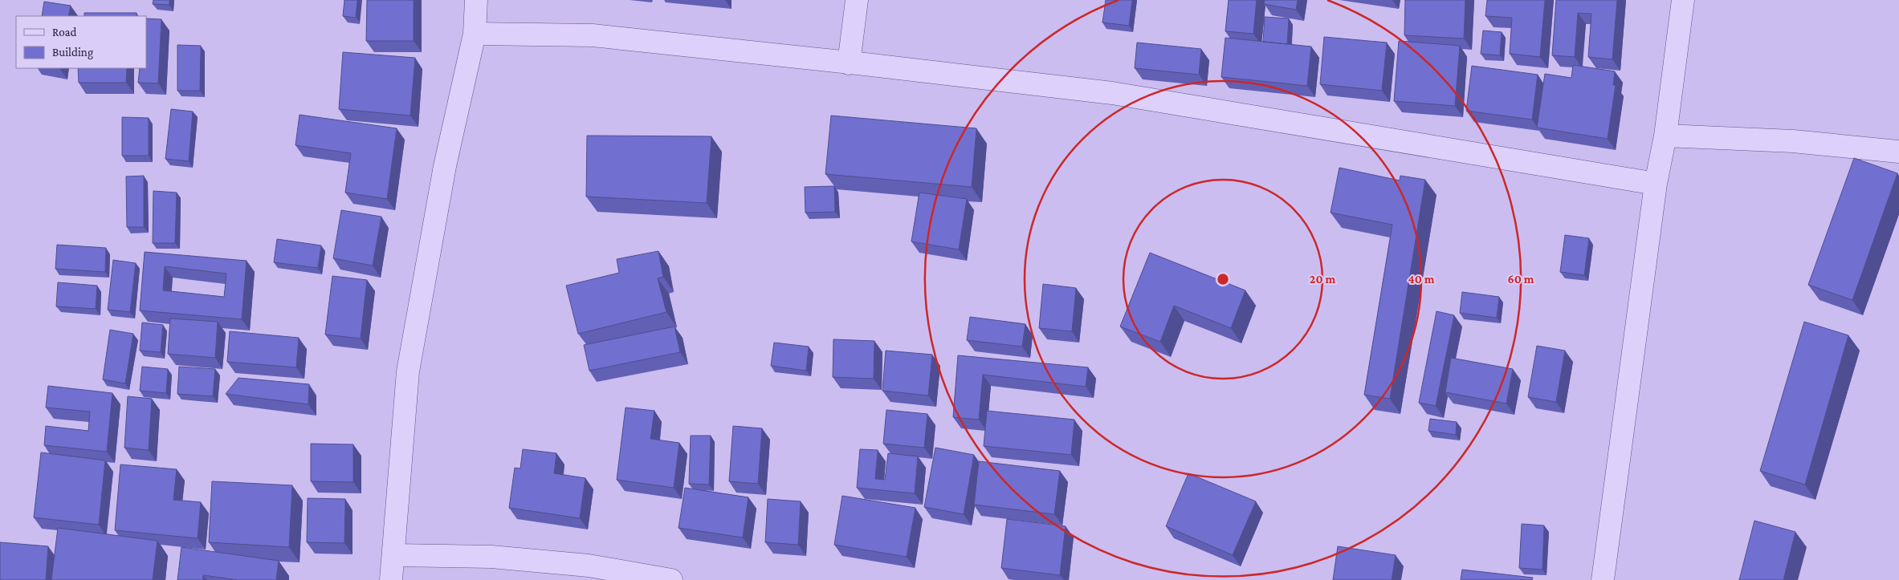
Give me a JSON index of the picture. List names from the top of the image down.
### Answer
{
  "legend": ["Road", "Building"],
  "rings": ["20 m", "40 m", "60 m"]
}
